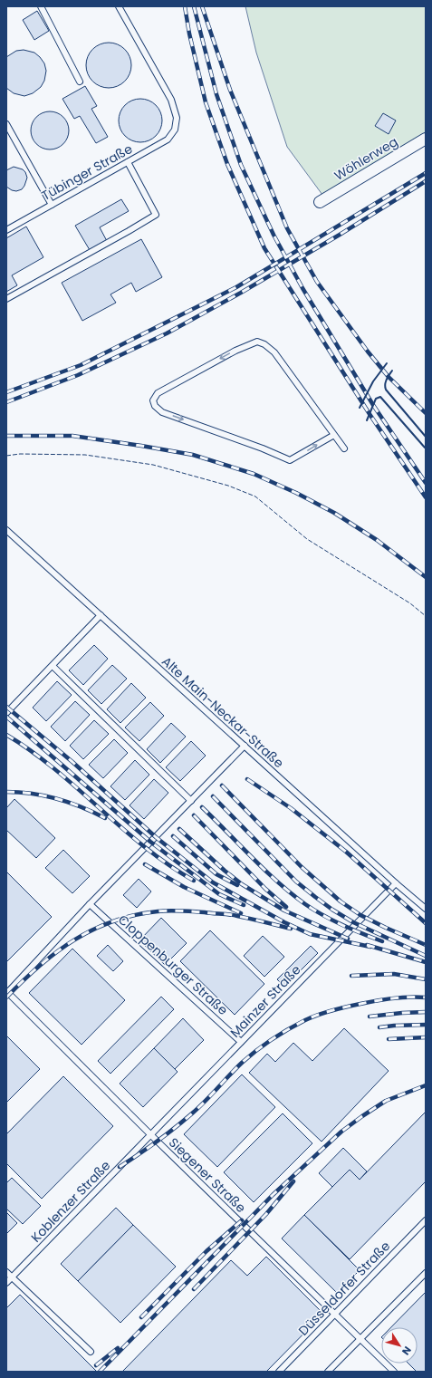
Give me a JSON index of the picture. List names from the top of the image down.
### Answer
{
  "streets": {
    "street": ["Wöhlerweg"],
    "lane": [
      "Tübinger Straße",
      "Alte Main-Neckar-Straße",
      "Cloppenburger Straße",
      "Mainzer Straße",
      "Siegener Straße",
      "Koblenzer Straße",
      "Düsseldorfer Straße"
    ]
  },
  "crossings": [
    ["Alte Main-Neckar-Straße", "Mainzer Straße"],
    ["Cloppenburger Straße", "Mainzer Straße"],
    ["Mainzer Straße", "Siegener Straße"],
    ["Mainzer Straße", "Koblenzer Straße"],
    ["Siegener Straße", "Koblenzer Straße"],
    ["Siegener Straße", "Düsseldorfer Straße"]
  ],
  "north": "bottom right"
}
